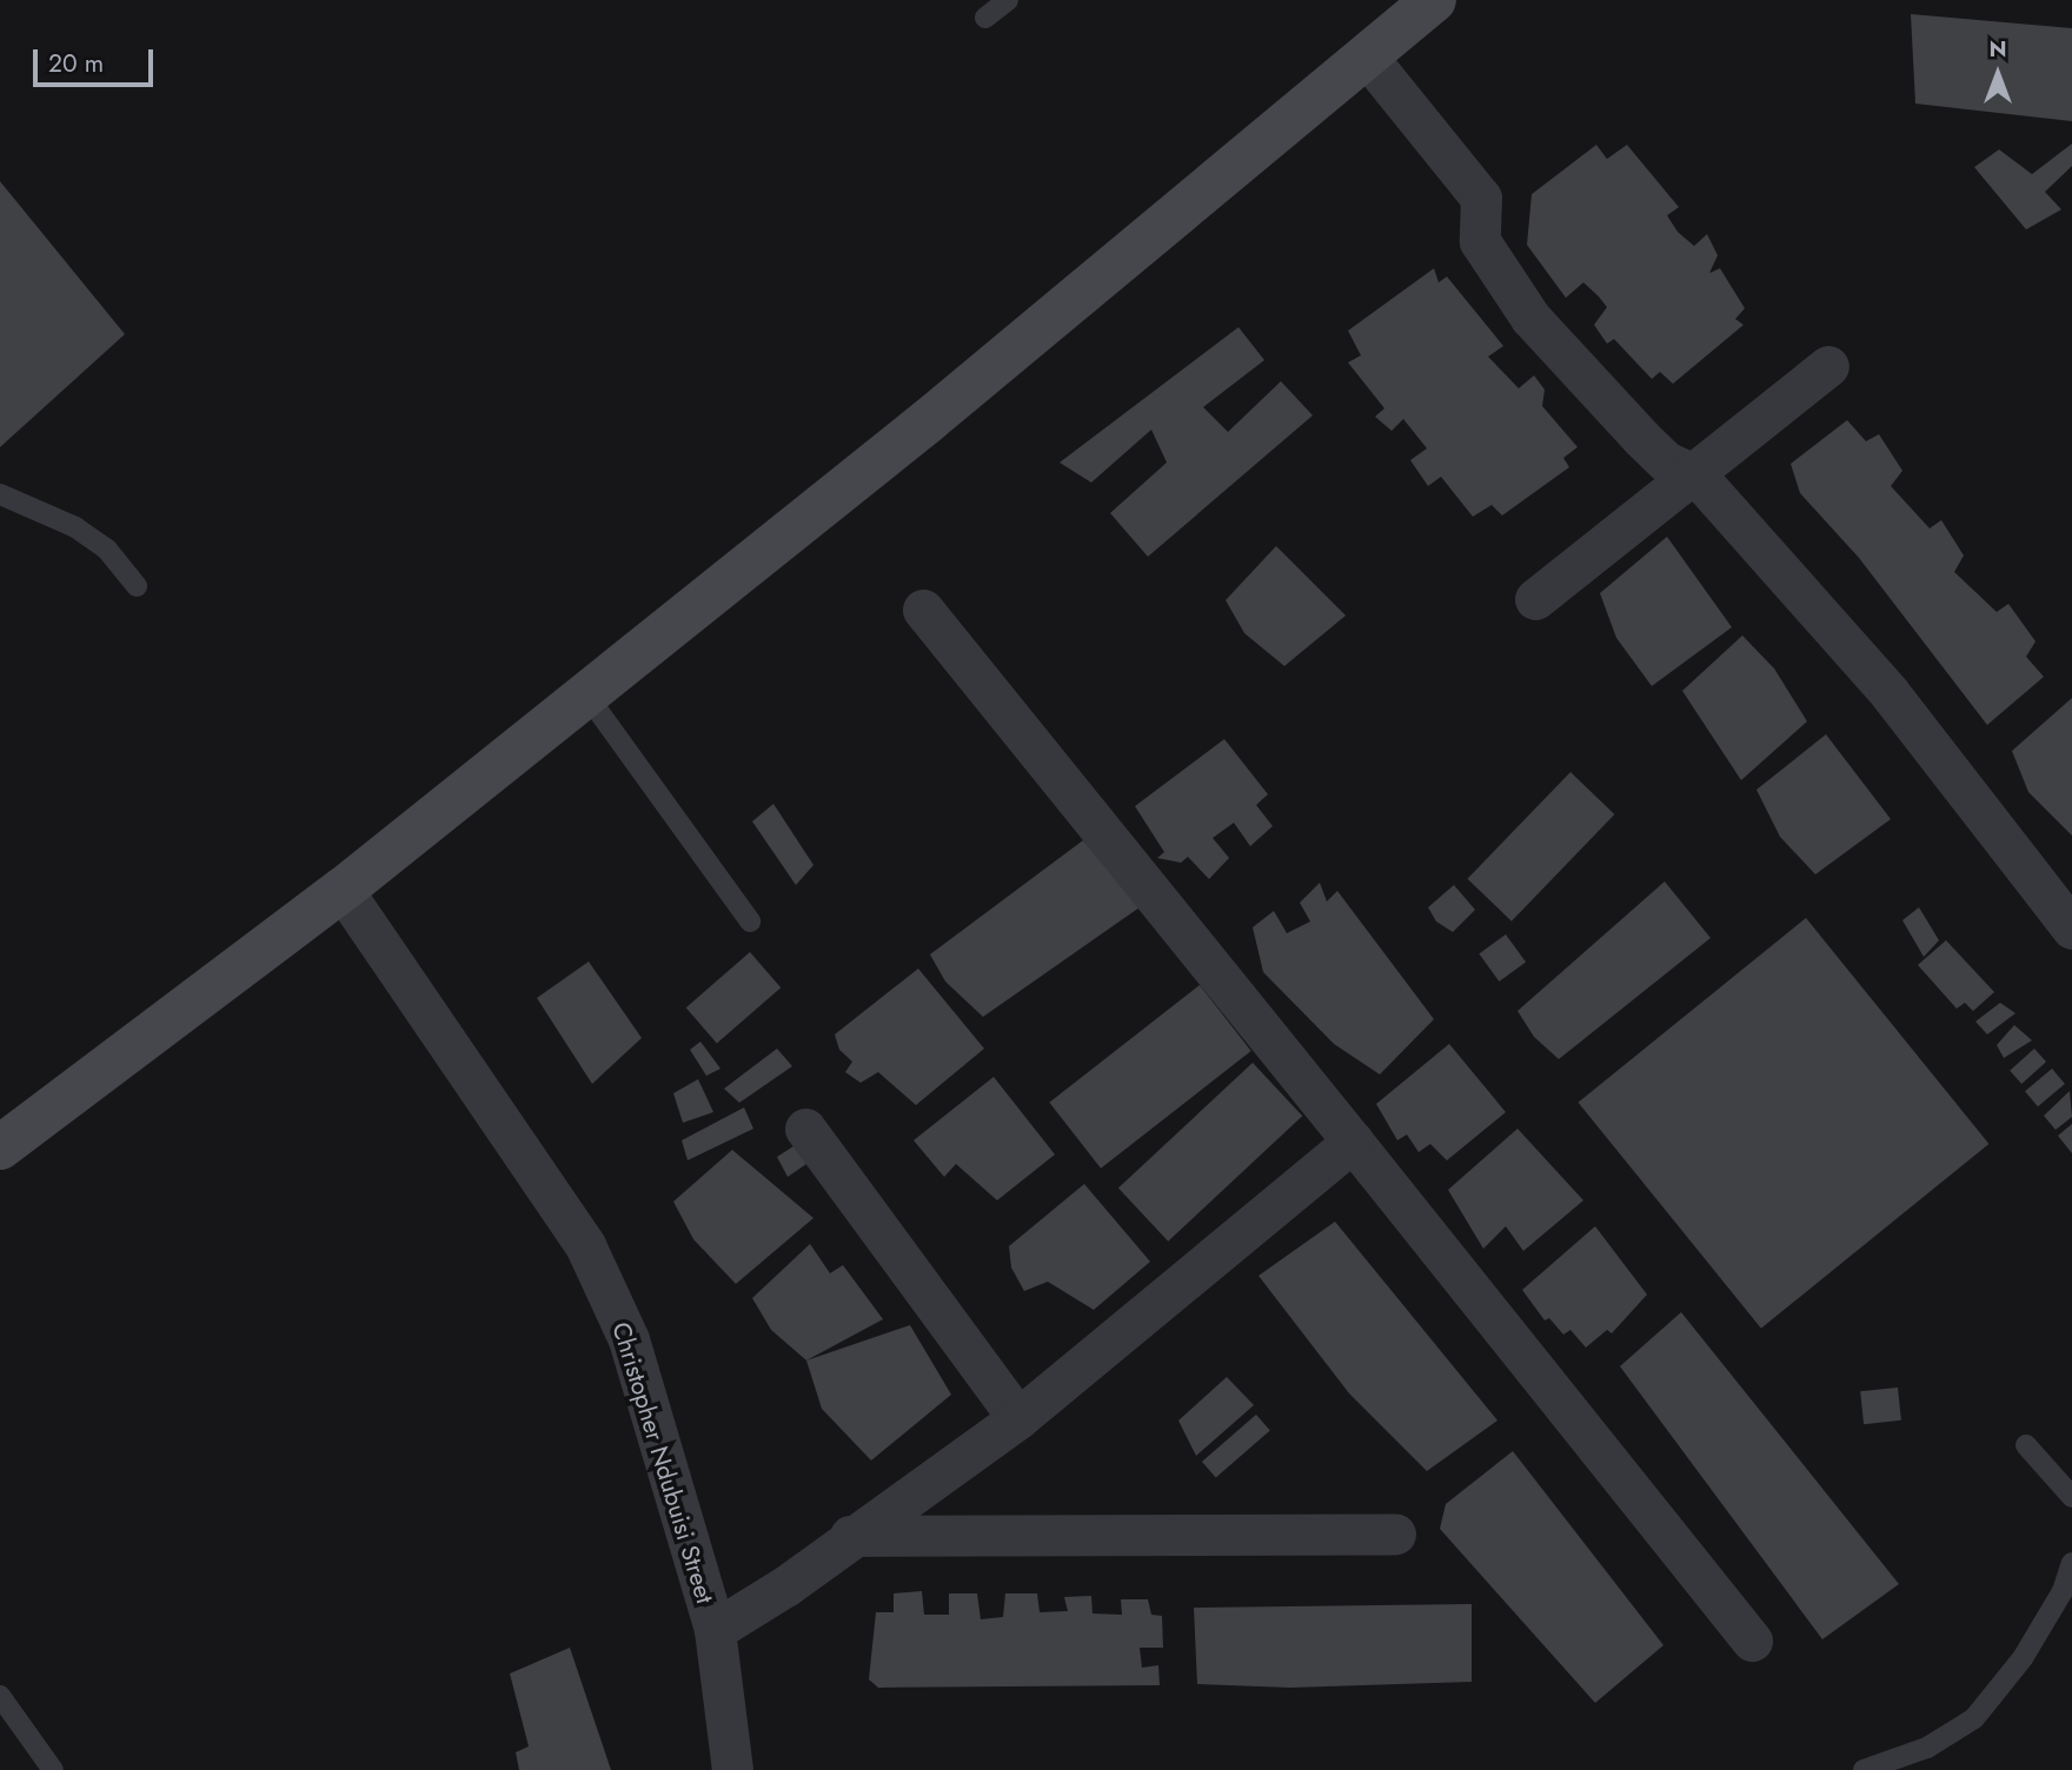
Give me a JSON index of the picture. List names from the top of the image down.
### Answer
{
  "streets": {
    "street": ["Christopher Ndubuisi Street"]
  },
  "scale_bar": "20 m",
  "north": "top"
}
